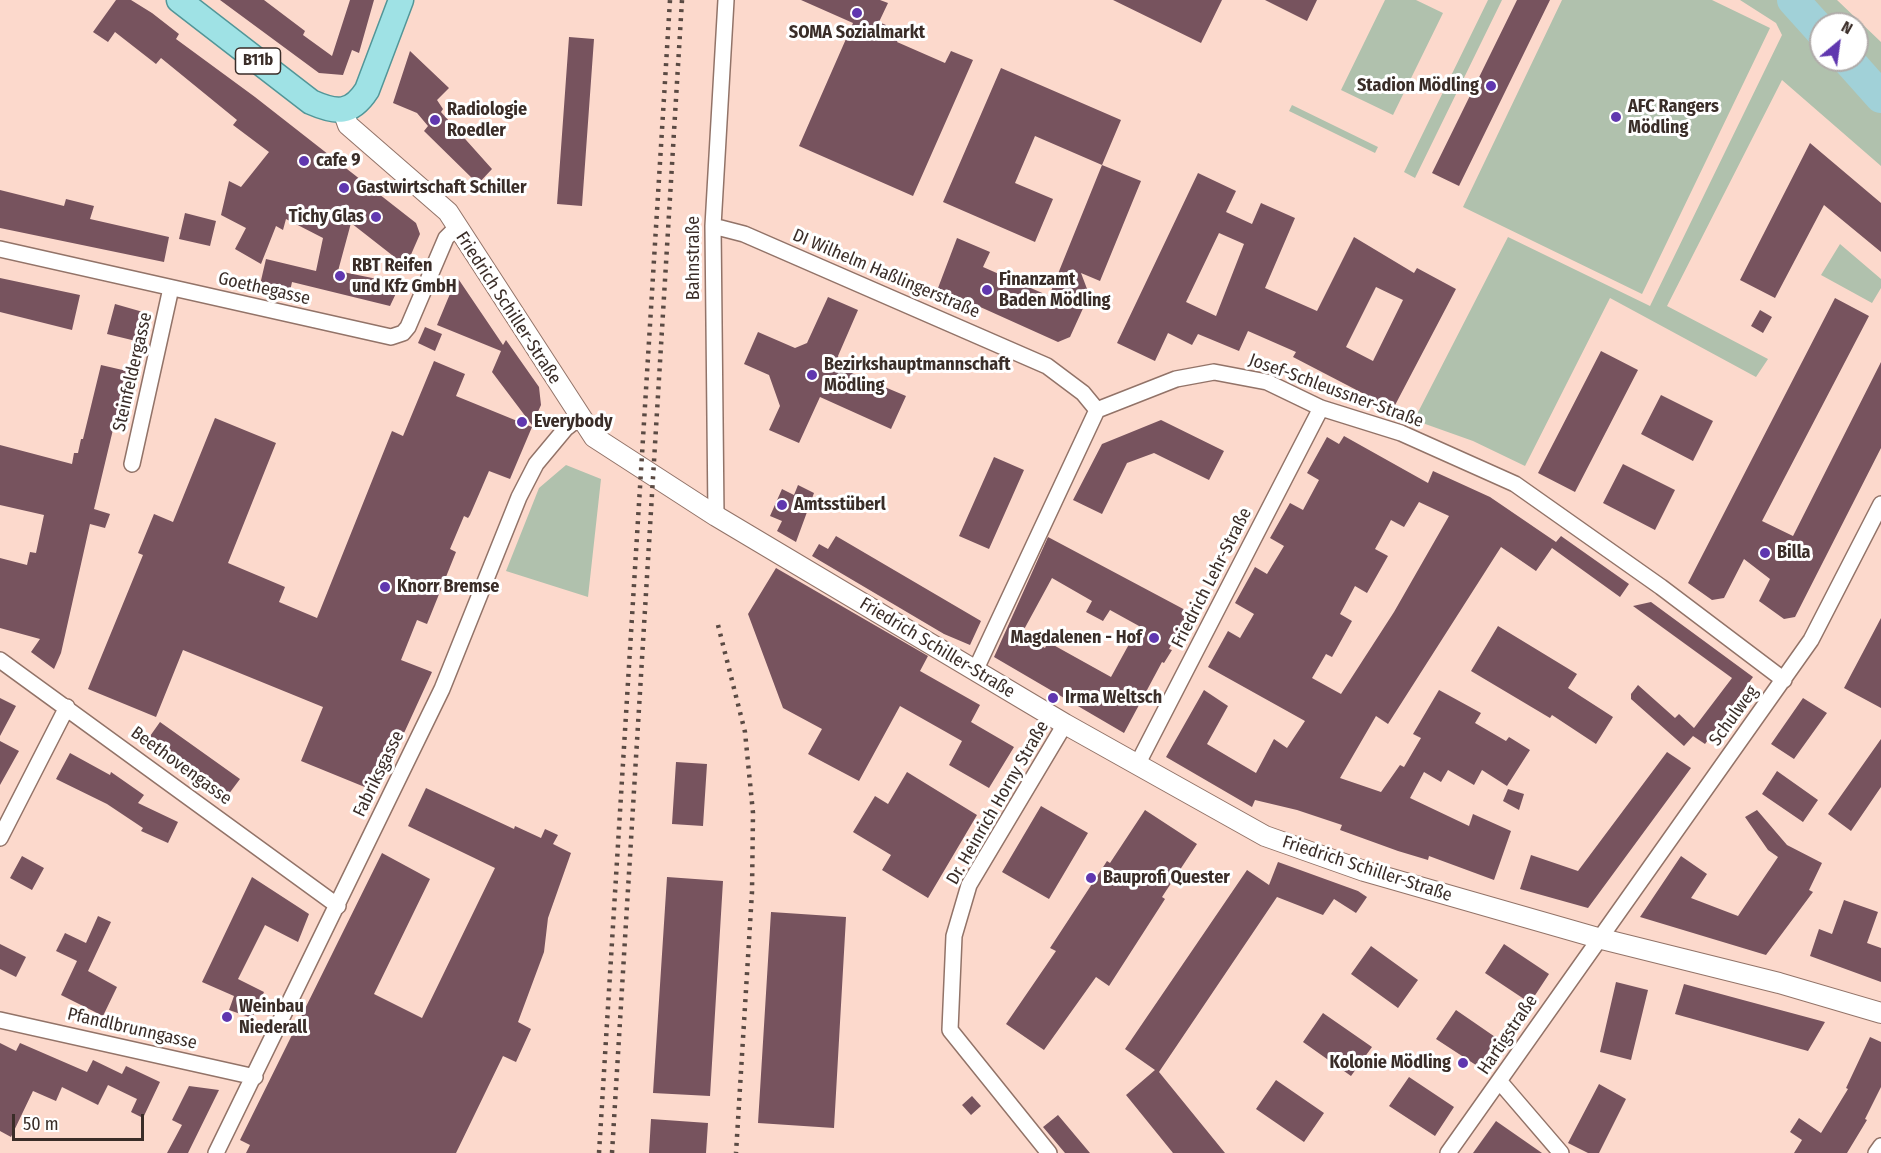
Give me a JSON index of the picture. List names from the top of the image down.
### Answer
{
  "streets": {
    "main road": ["B11b"],
    "street": [
      "Bahnstraße",
      "DI Wilhelm Haßlingerstraße",
      "Goethegasse",
      "Friedrich Schiller-Straße",
      "Steinfeldergasse",
      "Josef-Schleussner-Straße",
      "Friedrich Lehr-Straße",
      "Schulweg",
      "Beethovengasse",
      "Fabriksgasse",
      "Dr. Heinrich Horny Straße",
      "Pfandlbrunngasse",
      "Hartigstraße"
    ]
  },
  "crossings": [
    ["B11b", "Friedrich Schiller-Straße"],
    ["Bahnstraße", "DI Wilhelm Haßlingerstraße"],
    ["Bahnstraße", "Friedrich Schiller-Straße"],
    ["DI Wilhelm Haßlingerstraße", "Josef-Schleussner-Straße"],
    ["Goethegasse", "Friedrich Schiller-Straße"],
    ["Goethegasse", "Steinfeldergasse"],
    ["Friedrich Schiller-Straße", "Friedrich Lehr-Straße"],
    ["Friedrich Schiller-Straße", "Schulweg"],
    ["Friedrich Schiller-Straße", "Fabriksgasse"],
    ["Friedrich Schiller-Straße", "Dr. Heinrich Horny Straße"],
    ["Friedrich Schiller-Straße", "Hartigstraße"],
    ["Josef-Schleussner-Straße", "Friedrich Lehr-Straße"],
    ["Josef-Schleussner-Straße", "Schulweg"],
    ["Schulweg", "Hartigstraße"],
    ["Beethovengasse", "Fabriksgasse"],
    ["Fabriksgasse", "Pfandlbrunngasse"]
  ],
  "places": [
    "SOMA Sozialmarkt",
    "Stadion Mödling",
    "AFC Rangers Mödling",
    "Radiologie Roedler",
    "cafe 9",
    "Gastwirtschaft Schiller",
    "Tichy Glas",
    "RBT Reifen und Kfz GmbH",
    "Finanzamt Baden Mödling",
    "Bezirkshauptmannschaft Mödling",
    "Everybody",
    "Amtsstüberl",
    "Billa",
    "Knorr Bremse",
    "Magdalenen - Hof",
    "Irma Weltsch",
    "Bauprofi Quester",
    "Weinbau Niederall",
    "Kolonie Mödling"
  ],
  "scale_bar": "50 m",
  "north": "top right"
}
